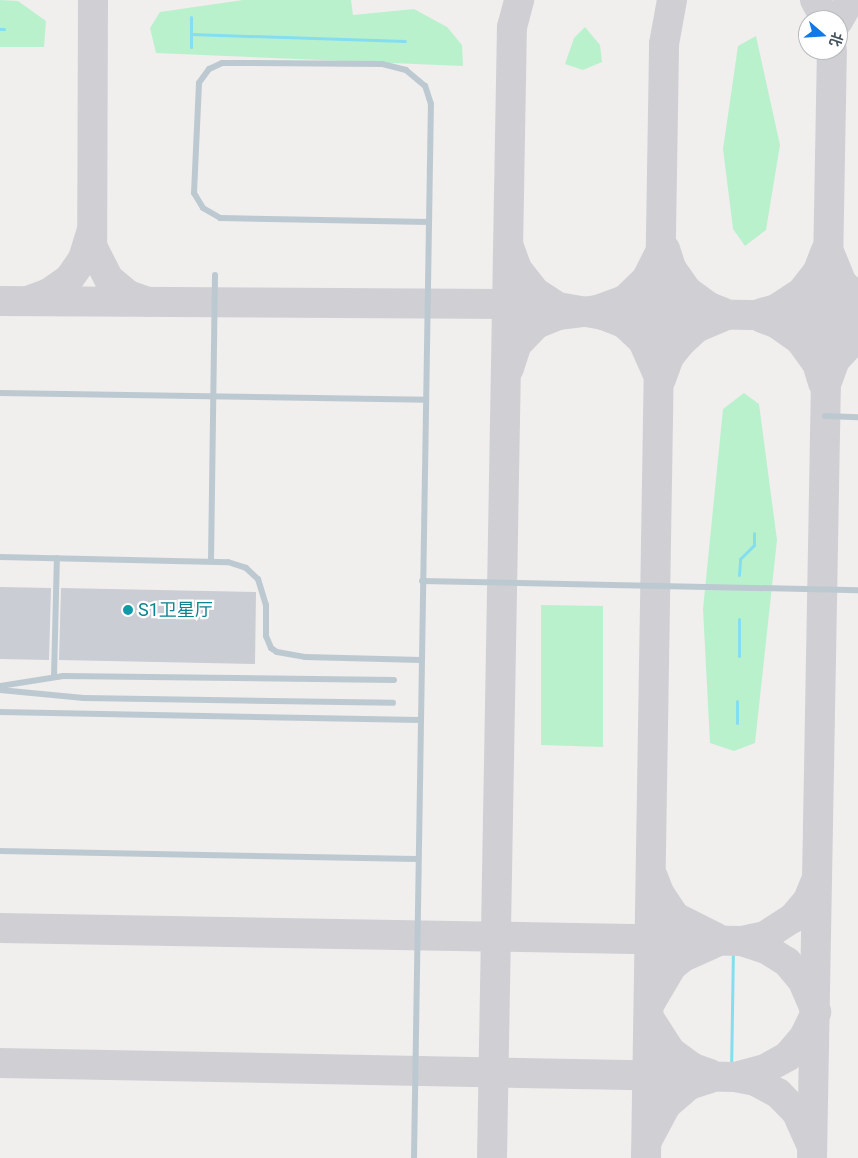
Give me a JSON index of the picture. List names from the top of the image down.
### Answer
{
  "places": ["S1卫星厅"],
  "north": "right"
}
